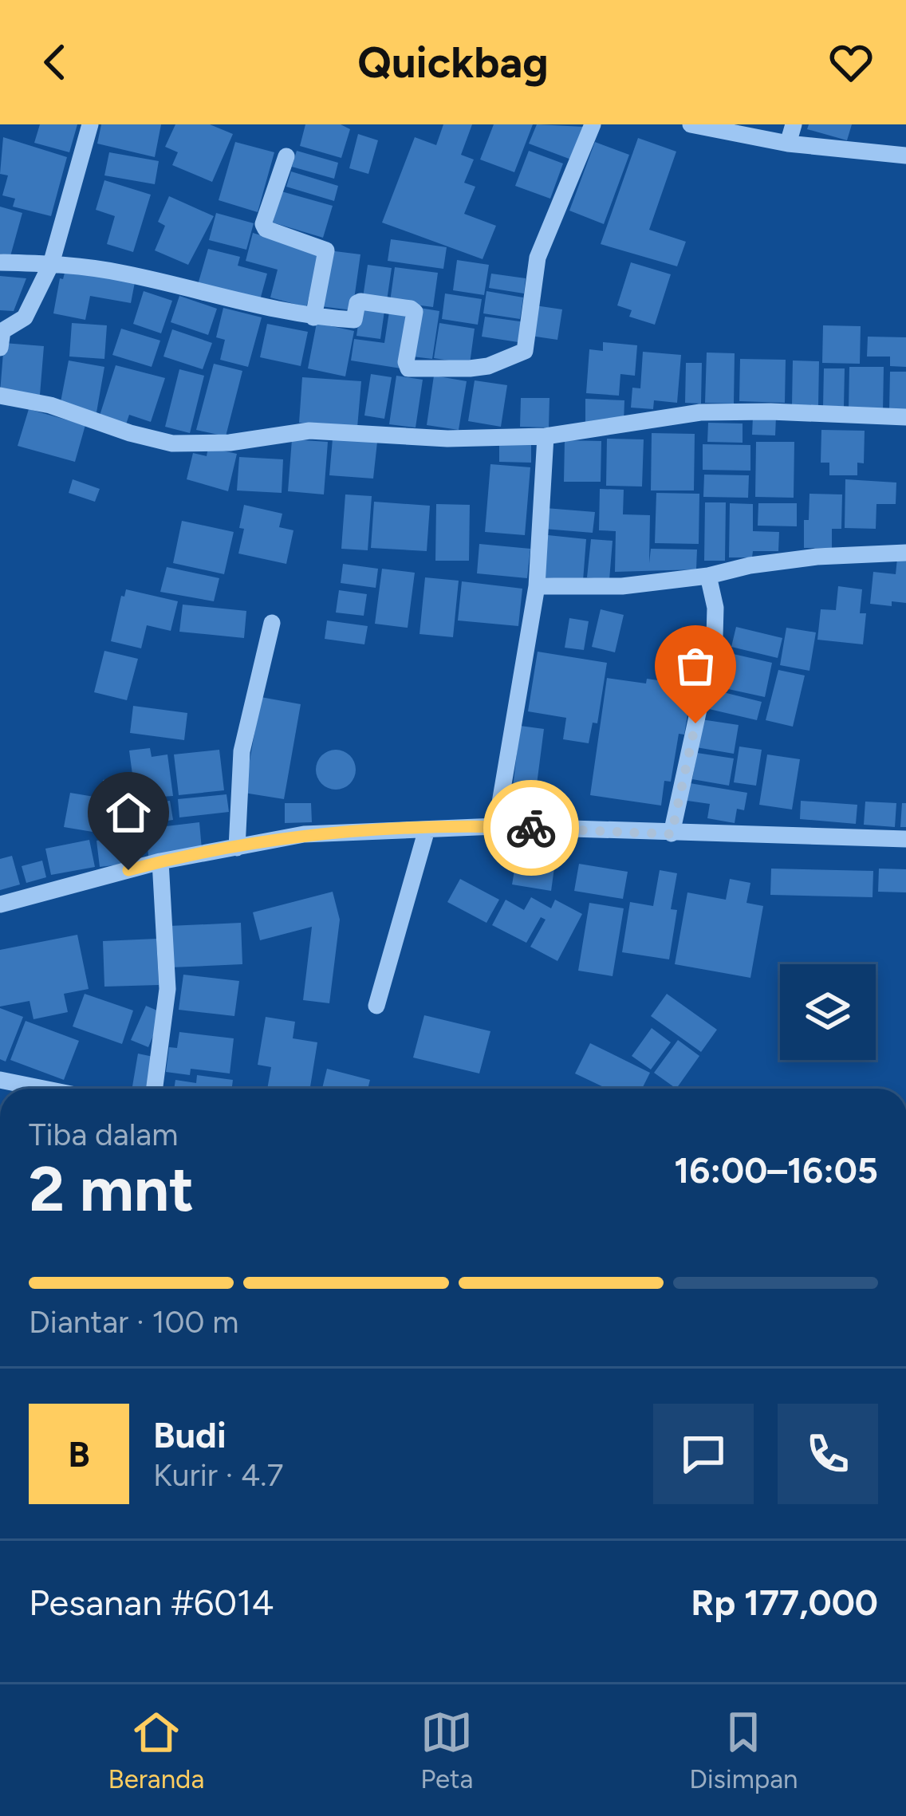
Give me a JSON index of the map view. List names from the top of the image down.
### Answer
{
  "page": {
    "header": "Quickbag",
    "heading": ["2 mnt", "Tiba dalam", "16:00–16:05"],
    "panel": [
      "Budi",
      "Kurir · 4.7",
      "Pesanan #6014",
      "Rp 177,000"
    ],
    "bar": "Diantar · 100 m",
    "round": "B",
    "tabs": ["Beranda", "Peta", "Disimpan"]
  }
}
